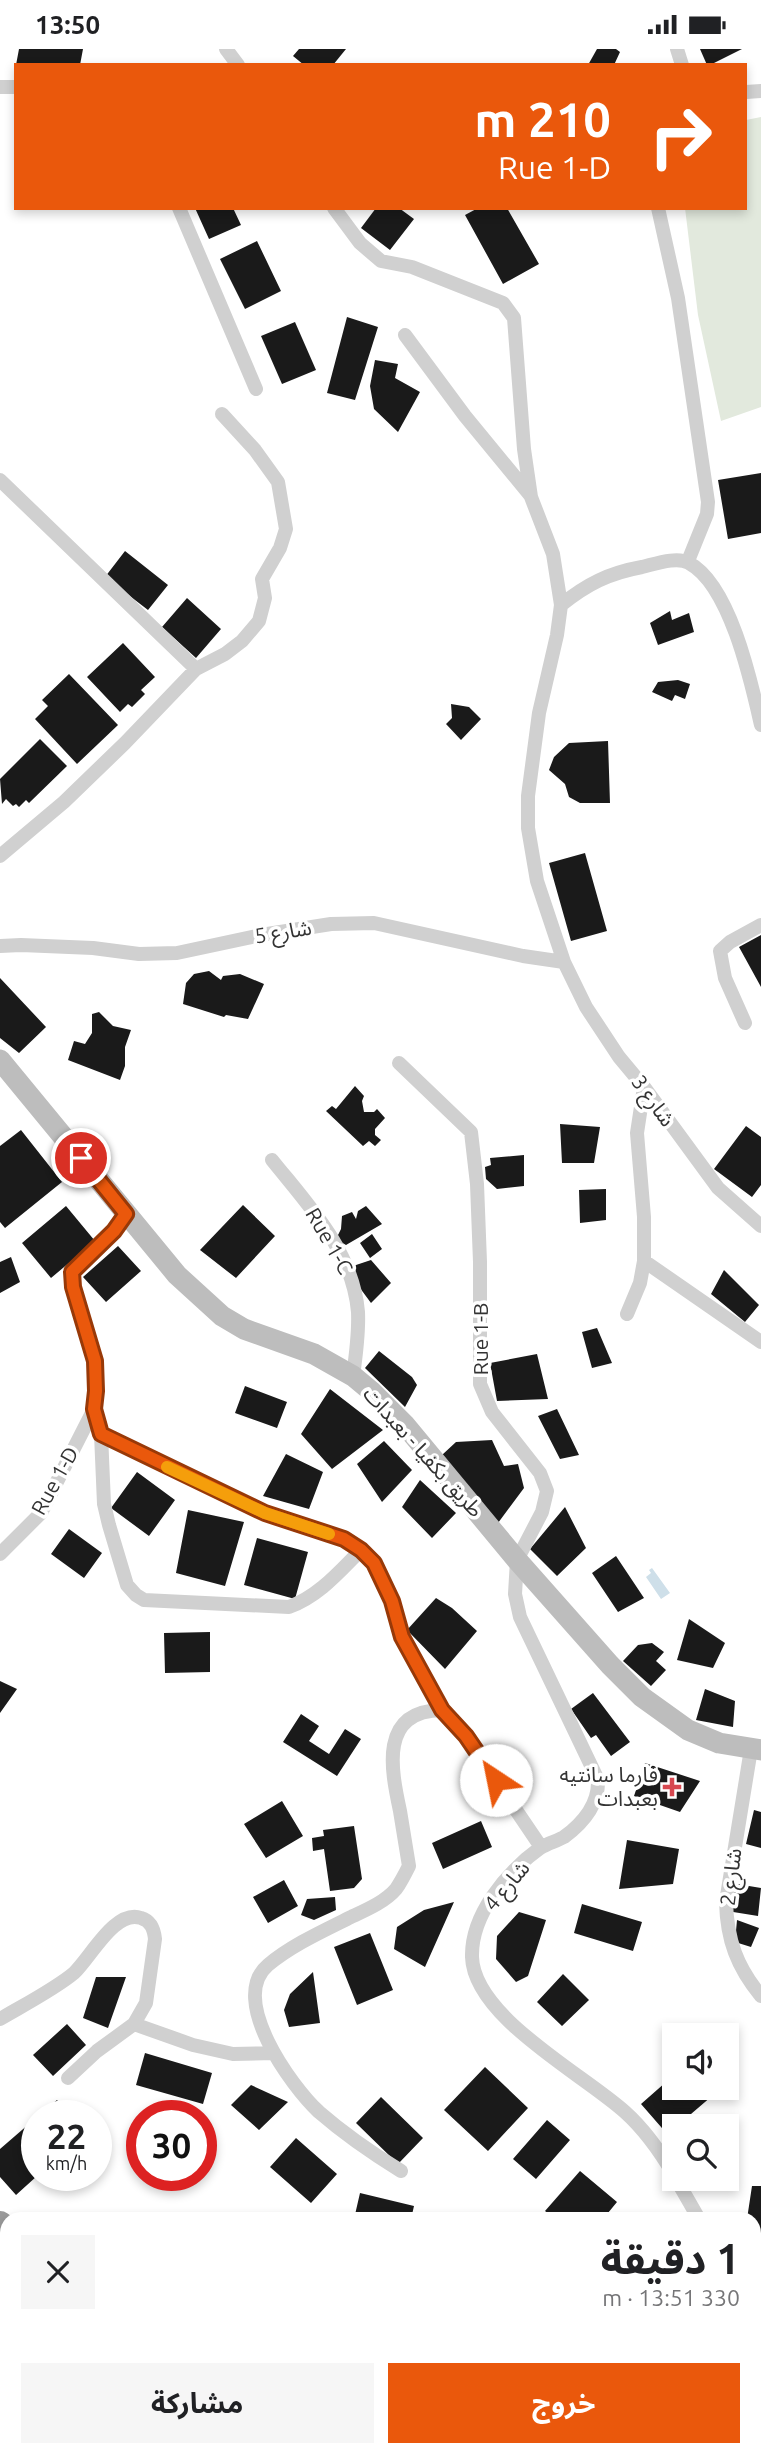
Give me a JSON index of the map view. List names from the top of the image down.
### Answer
{
  "streets": {
    "main road": ["طريق بكفيا - بعبدات"],
    "street": [
      "شارع 5",
      "شارع 3",
      "Rue 1-C",
      "Rue 1-B",
      "Rue 1-D",
      "شارع 2",
      "شارع 4"
    ]
  },
  "crossings": [
    ["شارع 5", "شارع 3"],
    ["Rue 1-C", "طريق بكفيا - بعبدات"],
    ["Rue 1-B", "طريق بكفيا - بعبدات"],
    ["Rue 1-B", "شارع 4"],
    ["طريق بكفيا - بعبدات", "Rue 1-D"],
    ["طريق بكفيا - بعبدات", "شارع 2"],
    ["طريق بكفيا - بعبدات", "شارع 4"]
  ],
  "places": {
    "health": ["فارما سانتيه بعبدات"]
  },
  "page": {
    "status": "13:50",
    "turn": ["210 m", "Rue 1-D"],
    "speed": "22 km/h",
    "limit": "30",
    "heading": ["1 دقيقة", "330 m · 13:51"],
    "buttons": ["خروج", "مشاركة"]
  }
}
